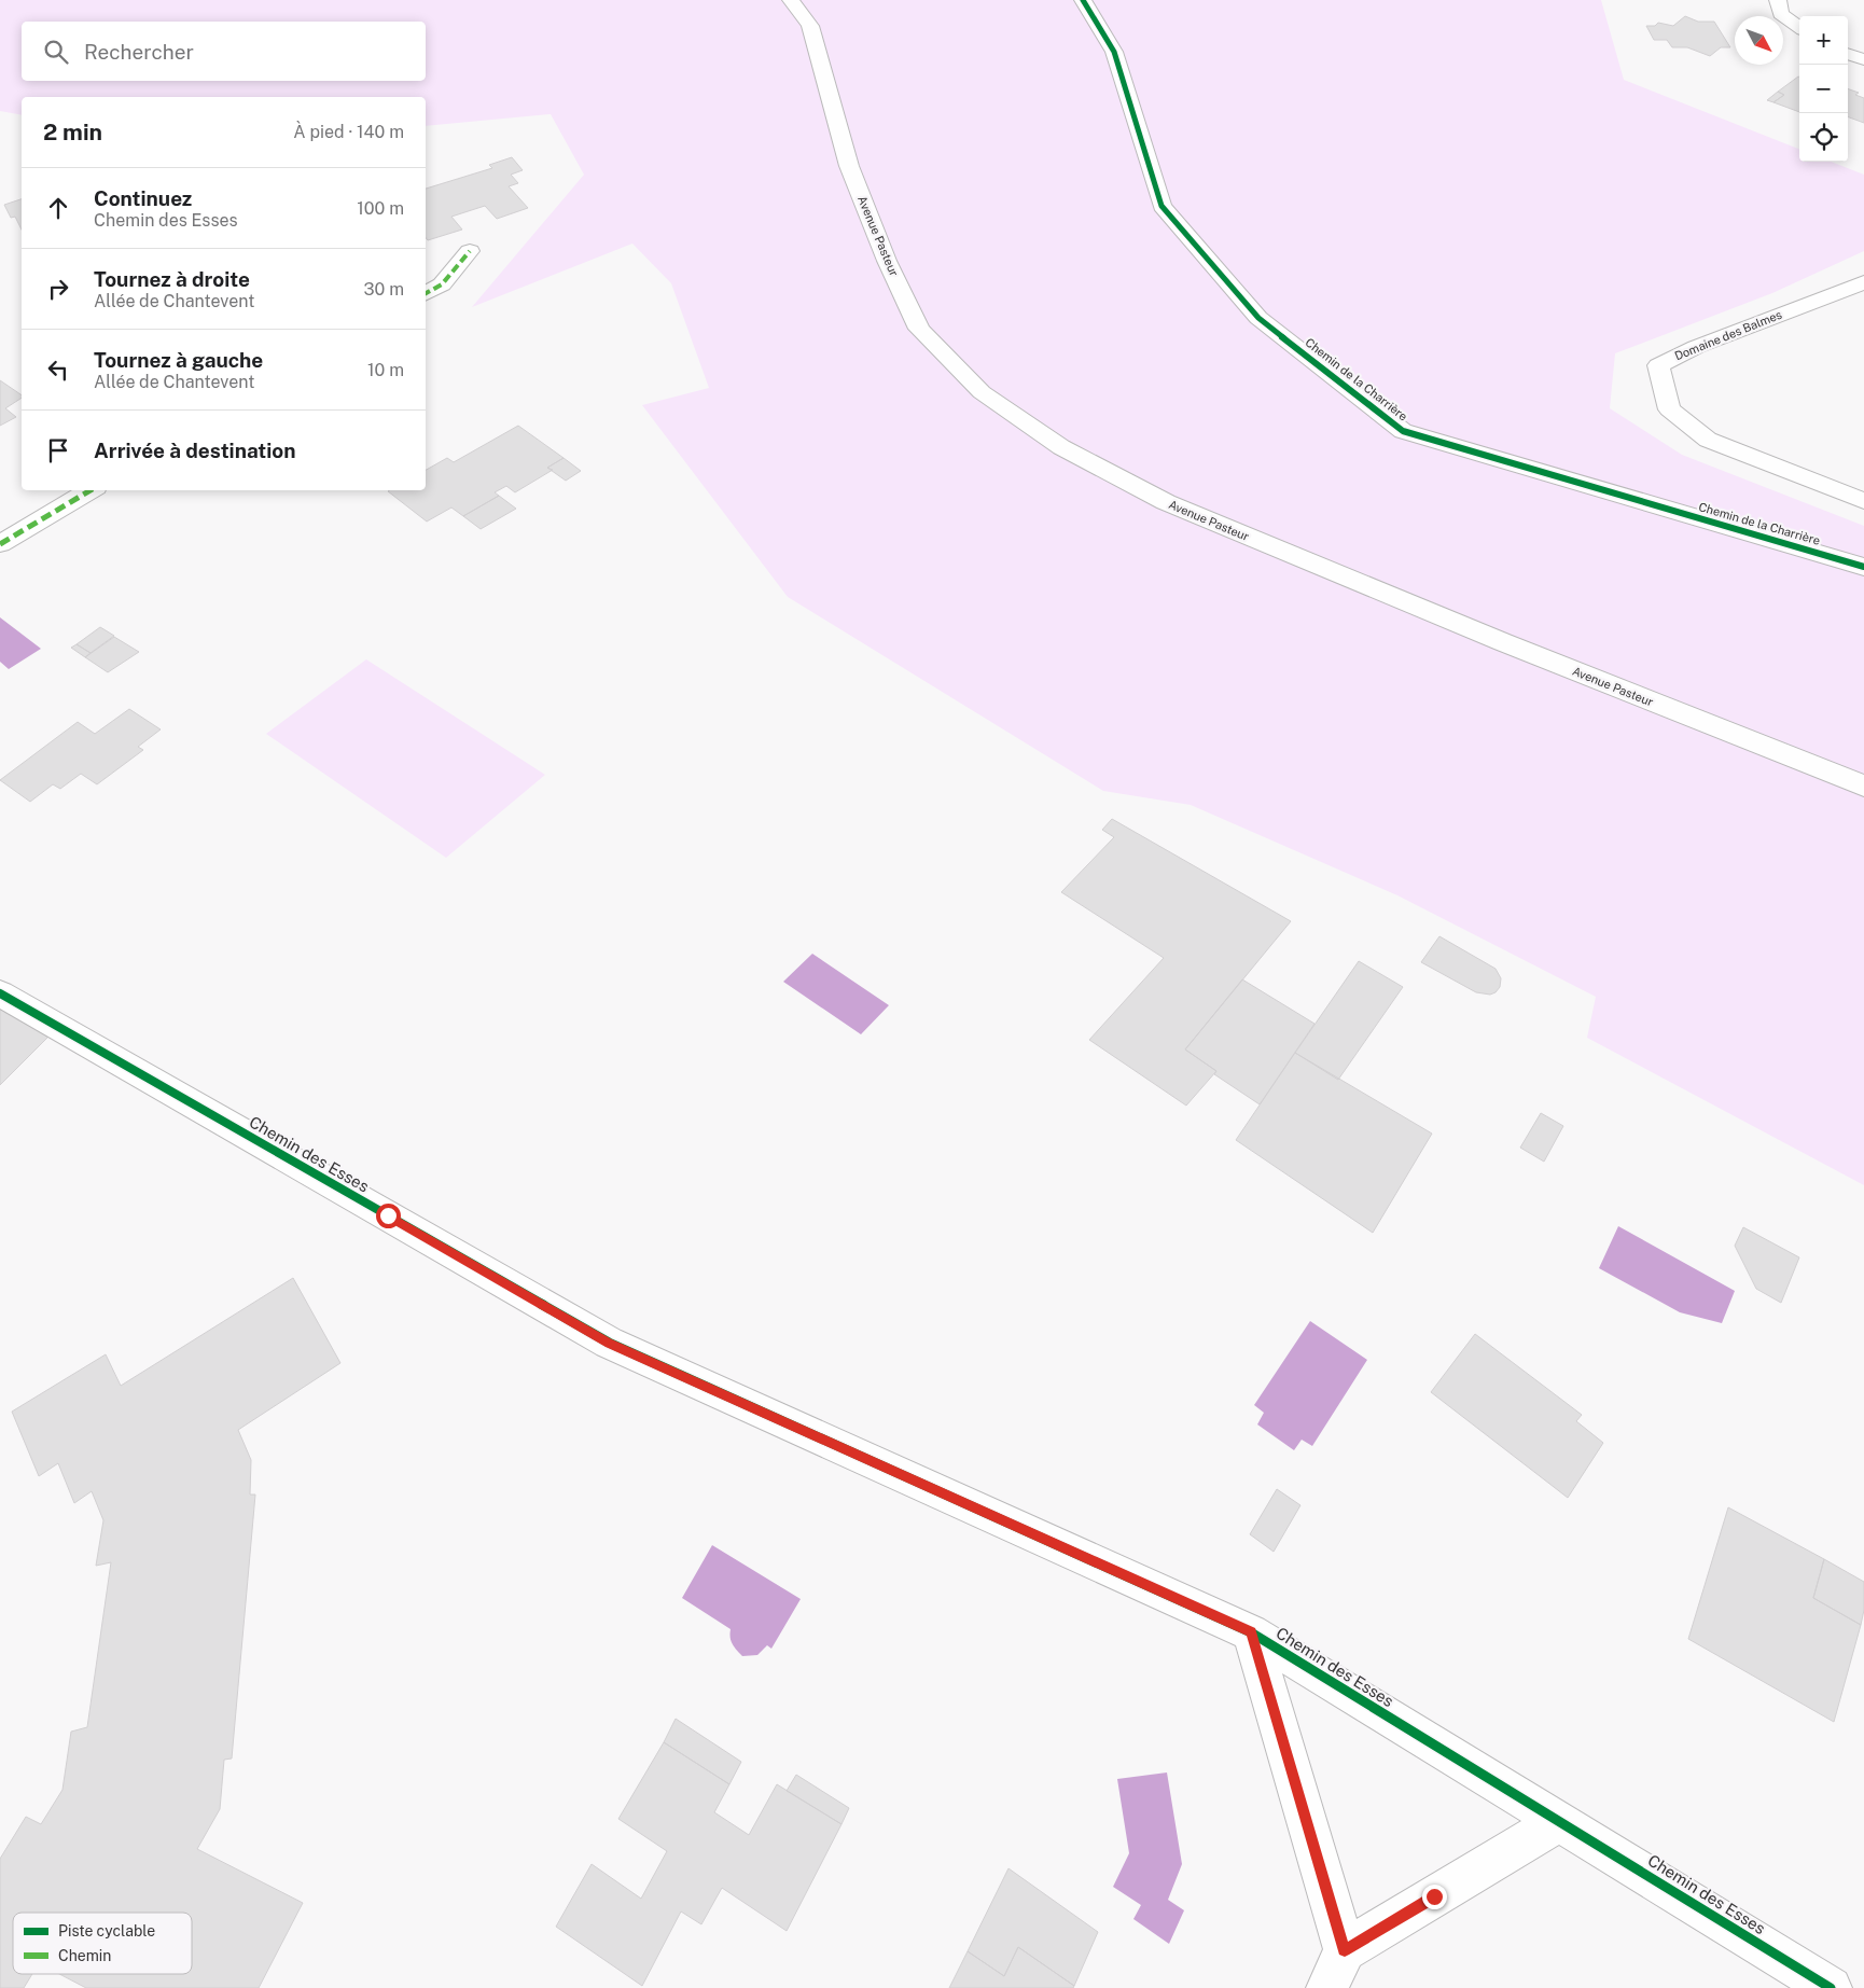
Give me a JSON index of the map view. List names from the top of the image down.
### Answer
{
  "streets": {
    "street": [
      "Avenue Pasteur",
      "Domaine des Balmes",
      "Chemin de la Charrière",
      "Chemin des Esses"
    ]
  },
  "legend": ["Piste cyclable", "Chemin"],
  "north": "bottom right",
  "page": {
    "map_buttons": ["+", "−"],
    "search": "Rechercher",
    "heading": ["2 min", "À pied · 140 m"],
    "list": [
      ["Continuez", "Chemin des Esses", "100 m"],
      ["Tournez à droite", "Allée de Chantevent", "30 m"],
      ["Tournez à gauche", "Allée de Chantevent", "10 m"],
      "Arrivée à destination"
    ]
  }
}
